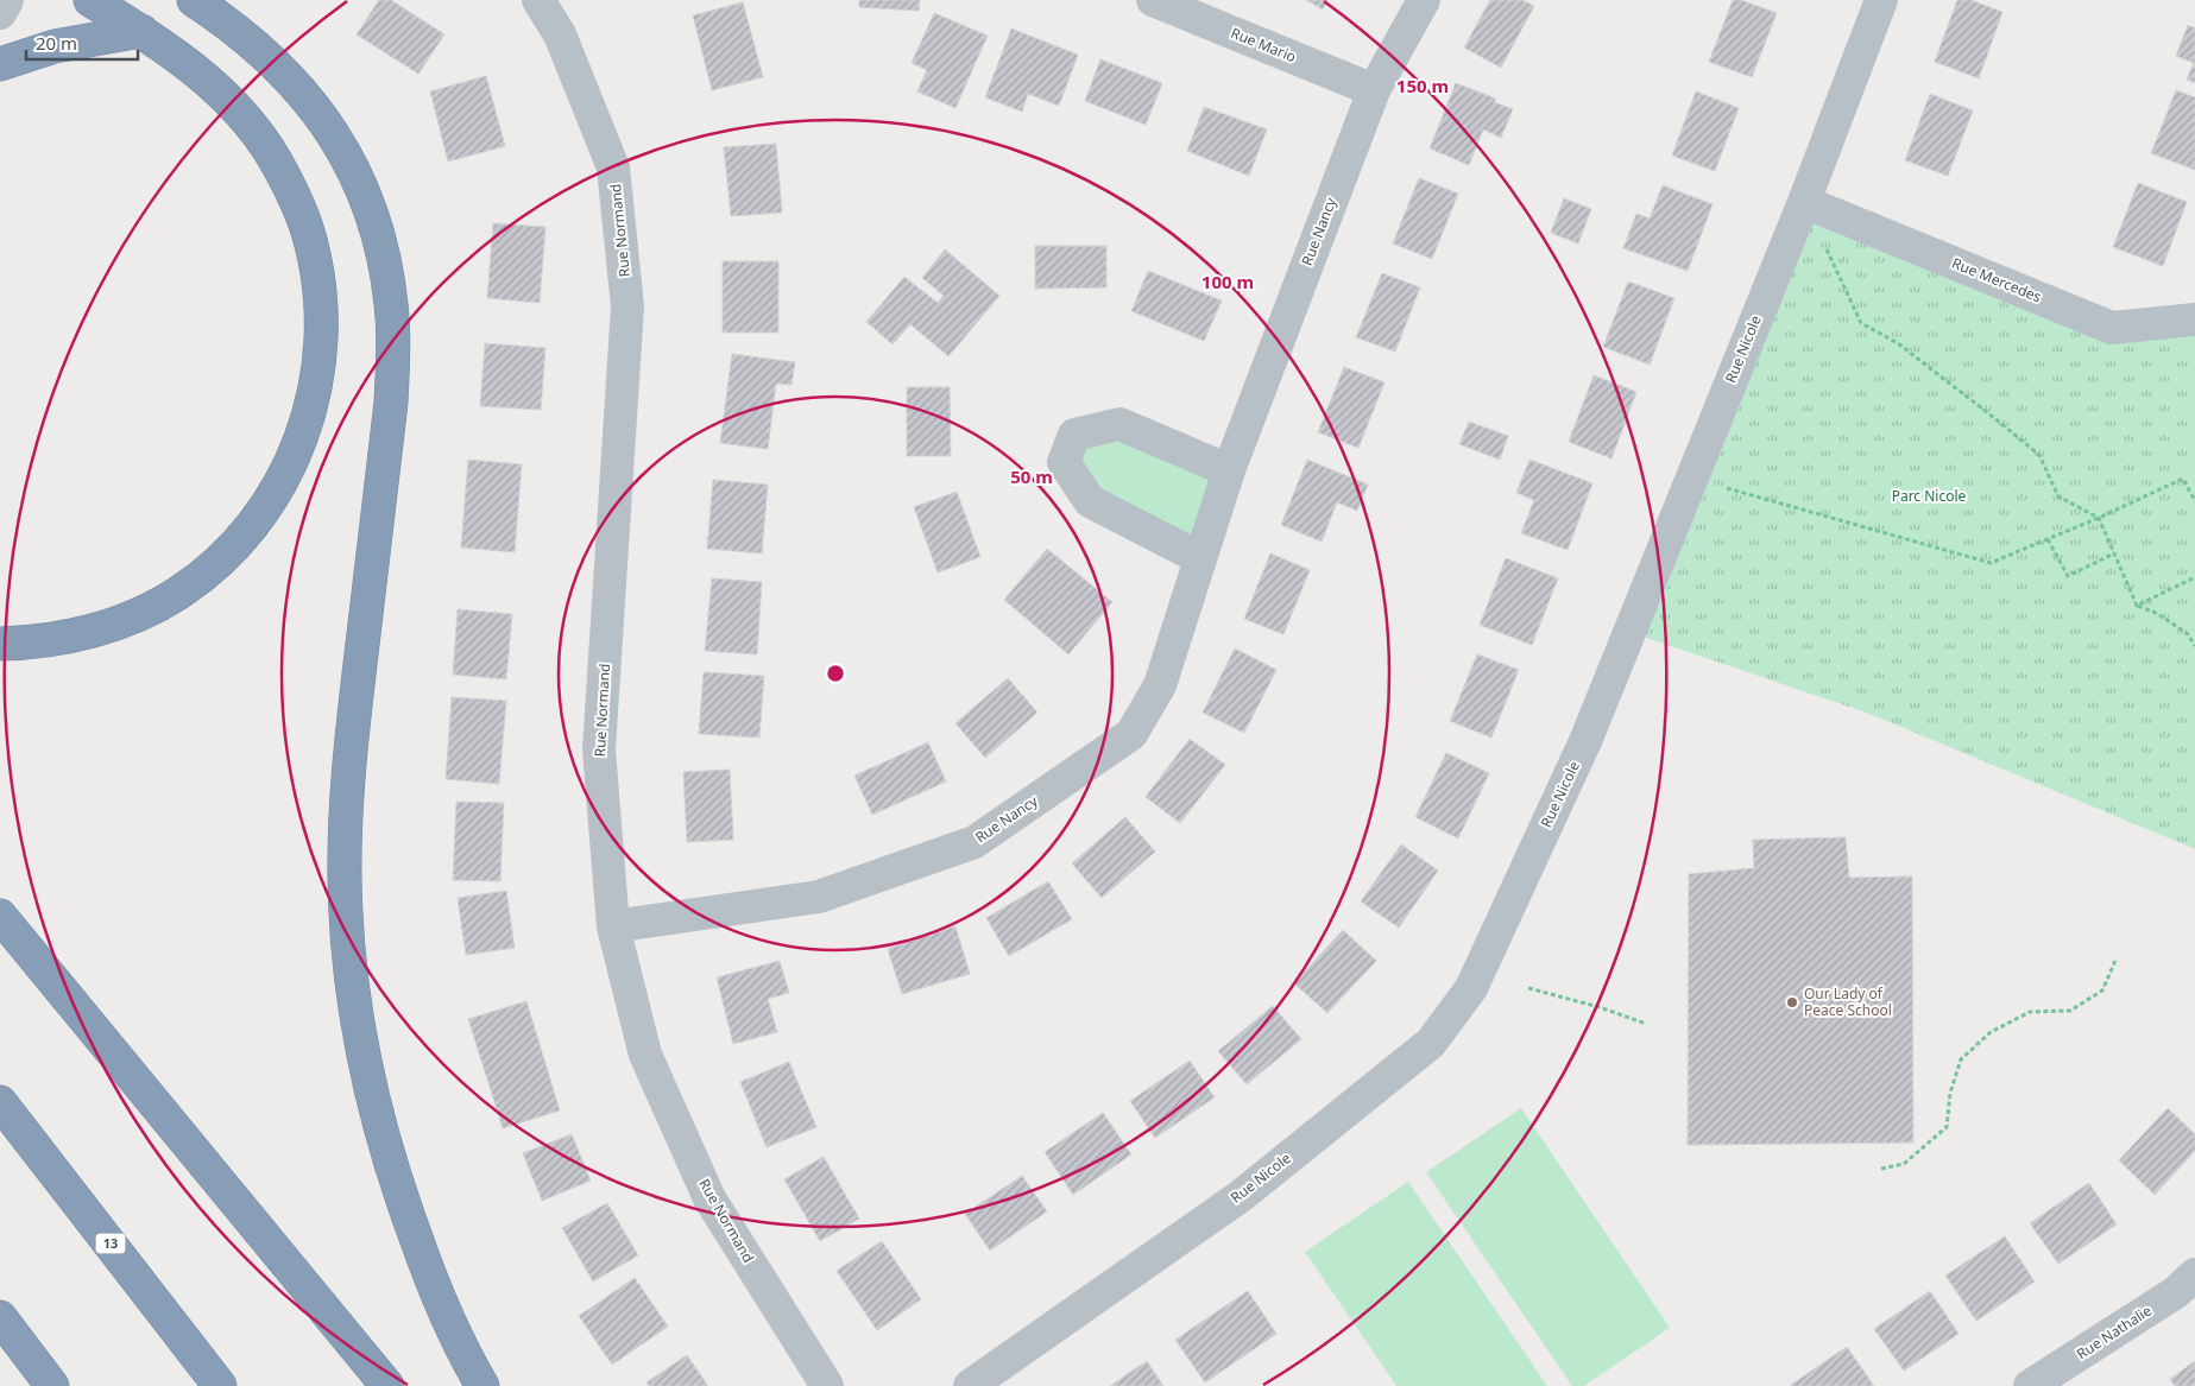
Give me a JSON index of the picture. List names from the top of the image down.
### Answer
{
  "streets": {
    "highway": ["13"],
    "street": [
      "Rue Mario",
      "Rue Normand",
      "Rue Nancy",
      "Rue Mercedes",
      "Rue Nicole",
      "Rue Nathalie"
    ]
  },
  "crossings": [
    ["Rue Mario", "Rue Nancy"],
    ["Rue Normand", "Rue Nancy"],
    ["Rue Mercedes", "Rue Nicole"]
  ],
  "parks": ["Parc Nicole"],
  "places": ["Our Lady of Peace School"],
  "scale_bar": "20 m",
  "rings": ["150 m", "100 m", "50 m"]
}
